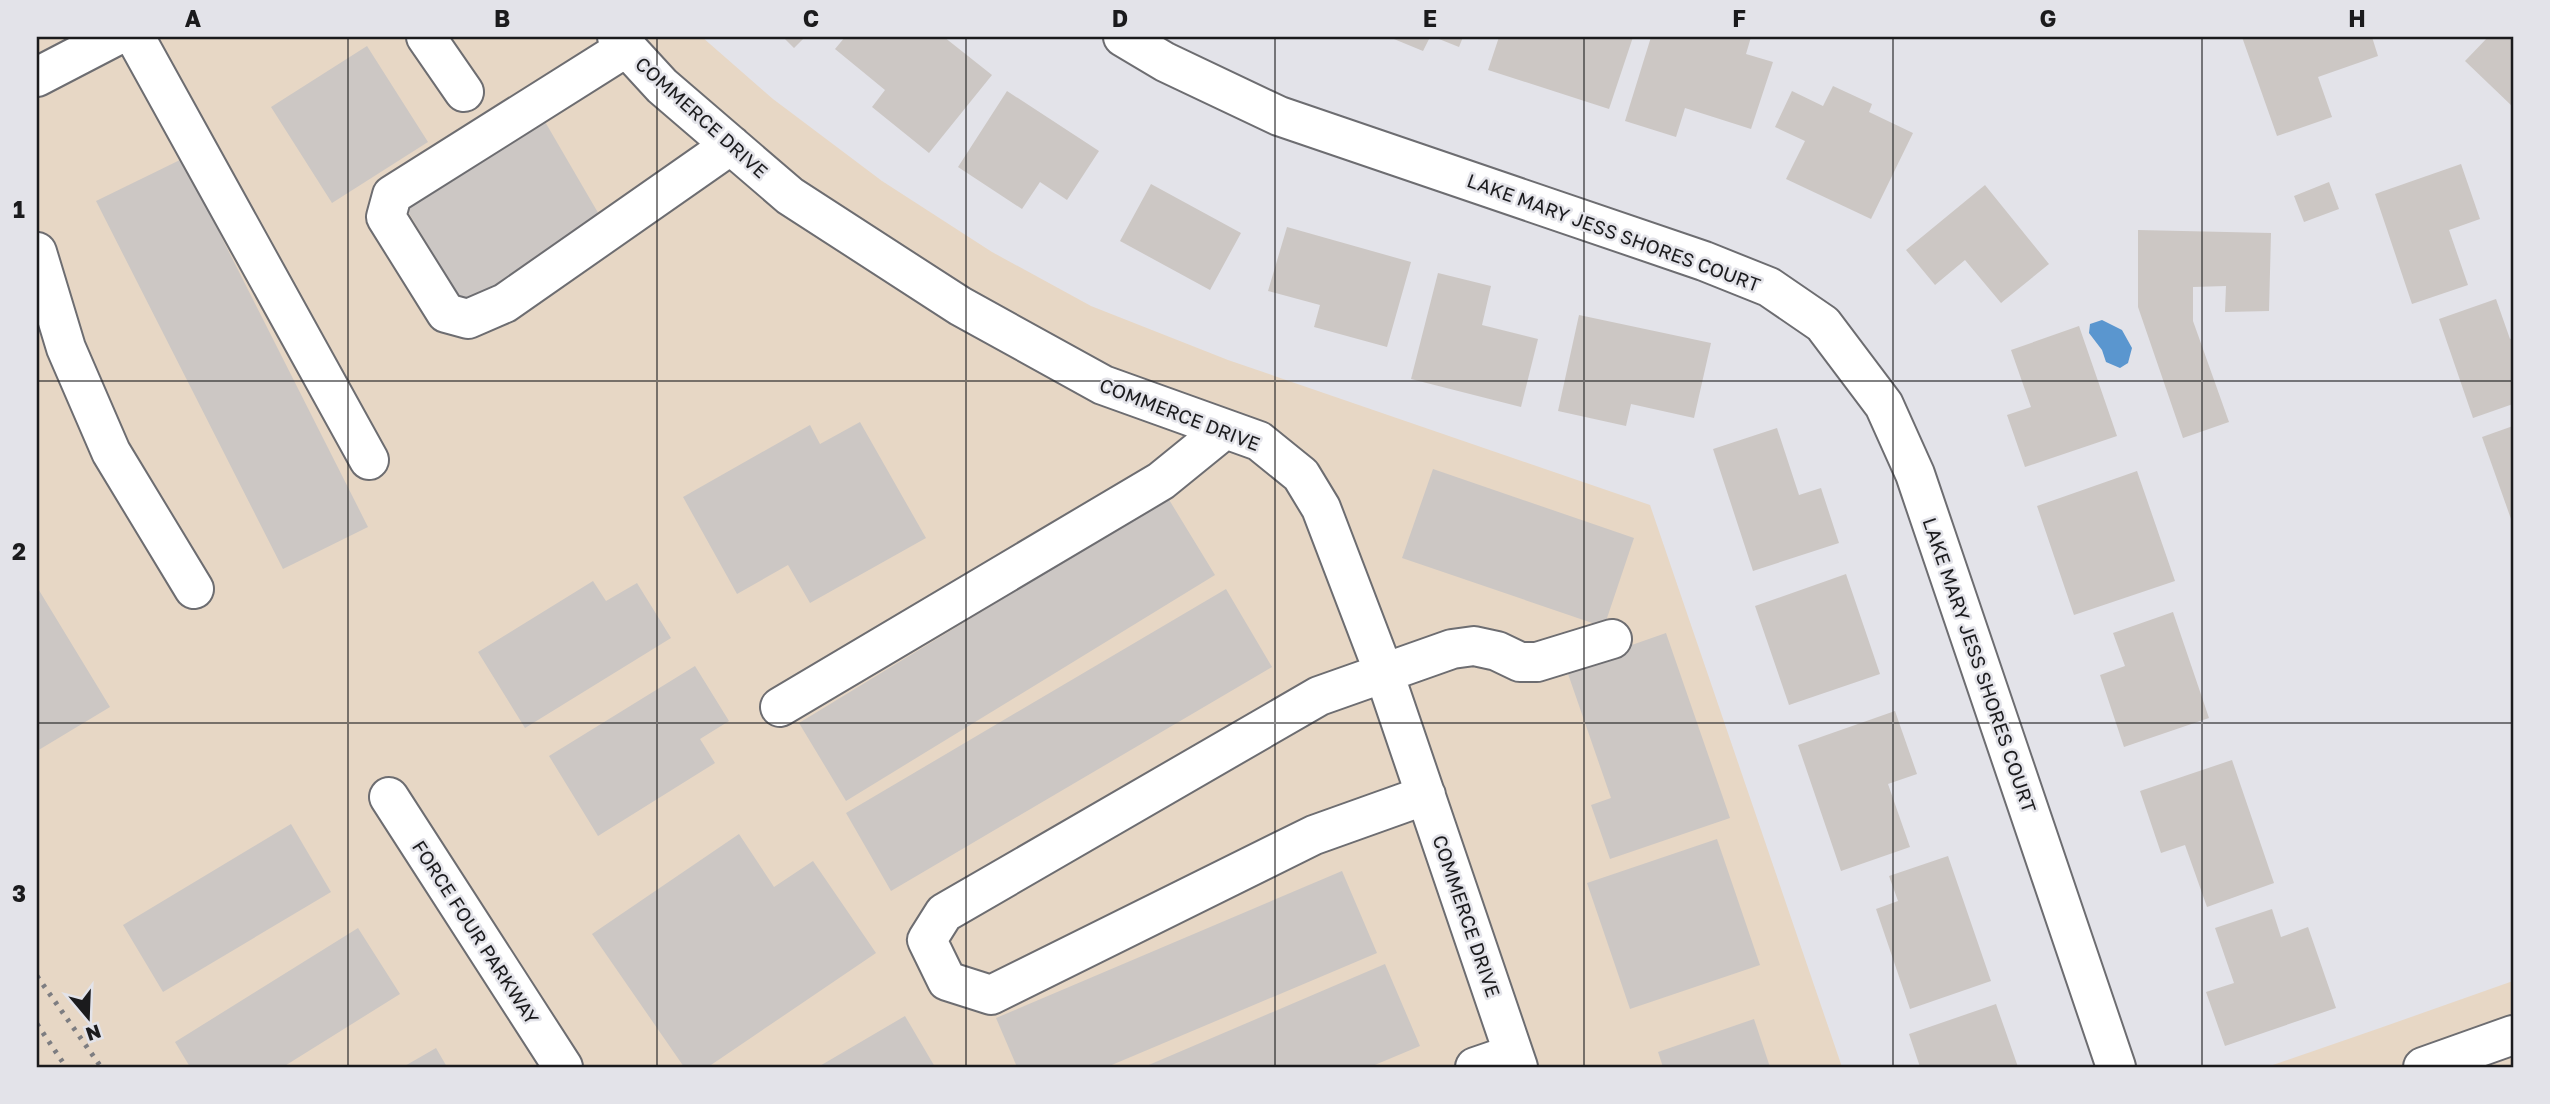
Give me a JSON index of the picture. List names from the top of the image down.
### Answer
{
  "streets": {
    "street": ["COMMERCE DRIVE", "LAKE MARY JESS SHORES COURT", "FORCE FOUR PARKWAY"]
  },
  "north": "bottom",
  "grid": {
    "columns": [
      "A",
      "B",
      "C",
      "D",
      "E",
      "F",
      "G",
      "H"
    ],
    "rows": ["1", "2", "3"]
  }
}
